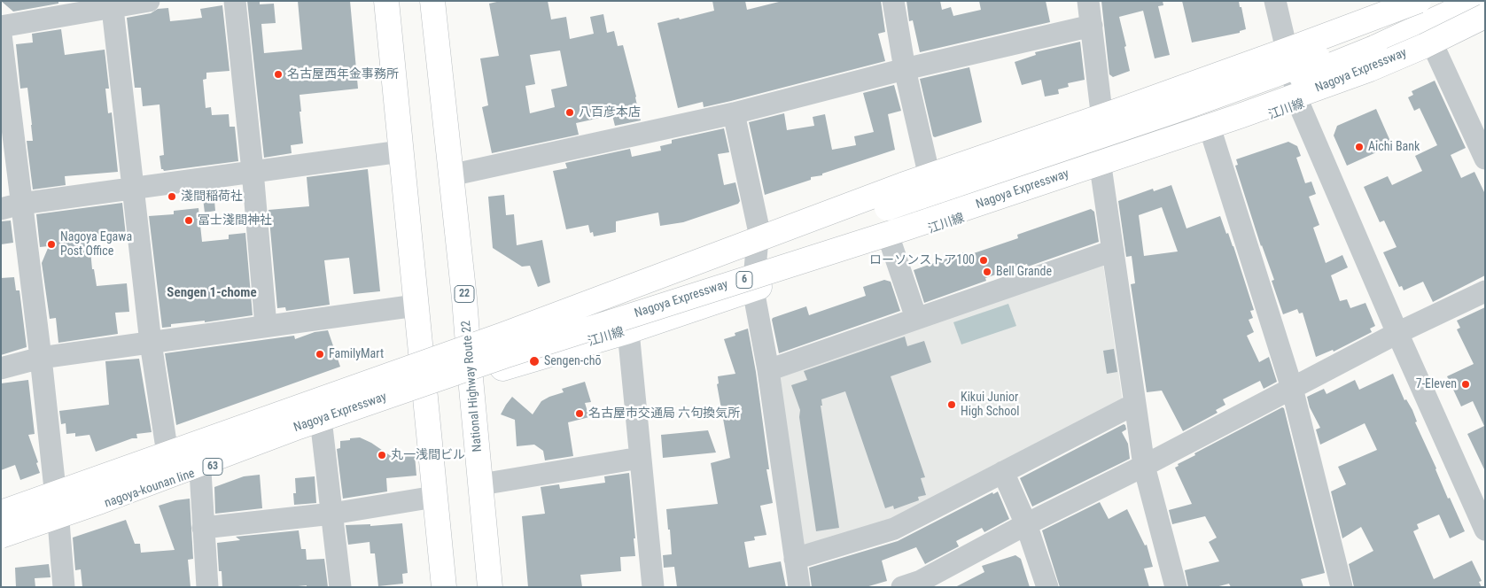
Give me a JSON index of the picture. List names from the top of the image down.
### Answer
{
  "streets": {
    "main road": [
      "Nagoya Expressway",
      "江川線",
      "6",
      "22",
      "National Highway Route 22",
      "63",
      "nagoya-kounan line"
    ]
  },
  "crossings": [
    ["江川線", "National Highway Route 22"],
    ["江川線", "nagoya-kounan line"]
  ],
  "districts": ["Sengen 1-chome"],
  "places": [
    "名古屋西年金事務所",
    "八百彦本店",
    "Aichi Bank",
    "淺間稲荷社",
    "冨士淺間神社",
    "Nagoya Egawa Post Office",
    "ローソンストア100",
    "Bell Grande",
    "FamilyMart",
    "Sengen-chō",
    "7-Eleven",
    "Kikui Junior High School",
    "名古屋市交通局 六句換気所",
    "丸一浅間ビル"
  ]
}
